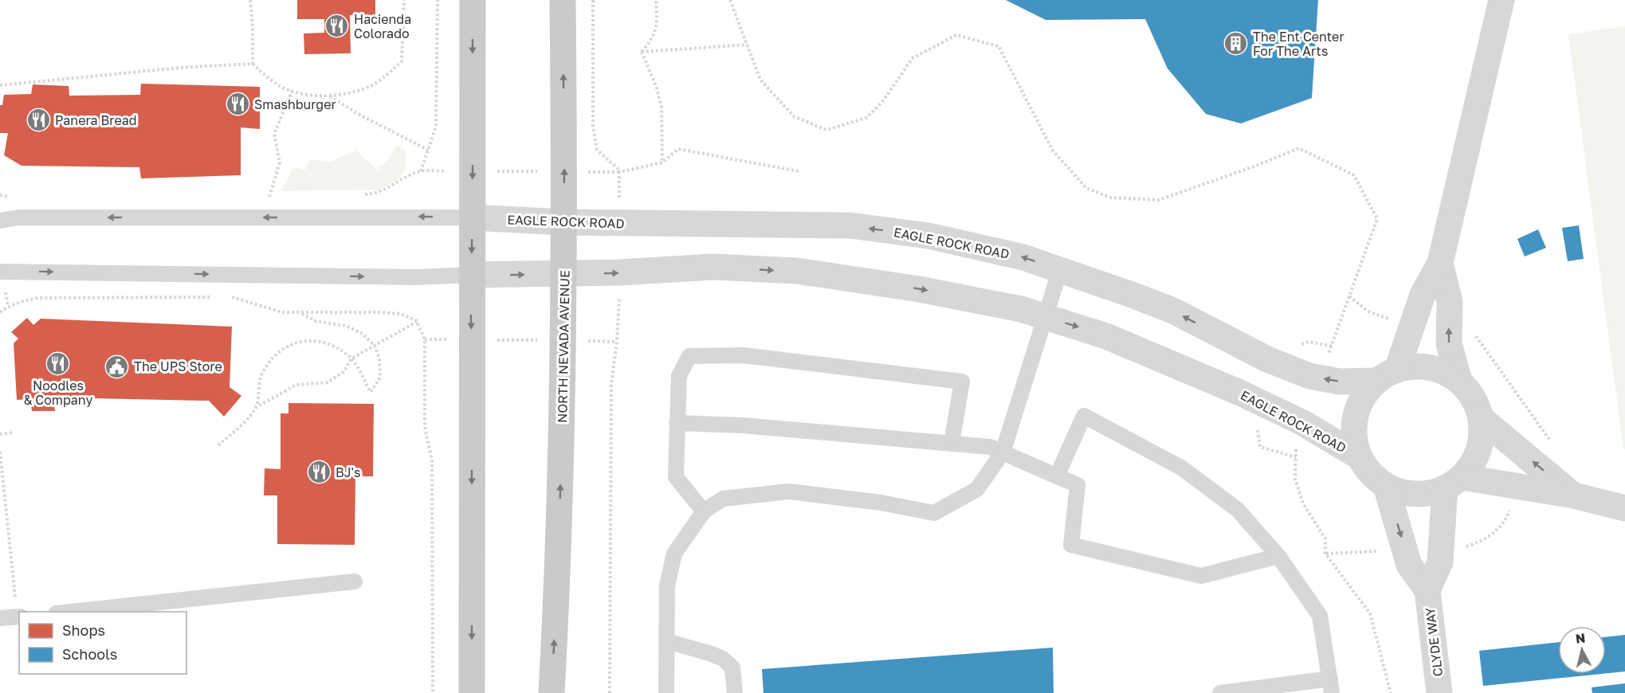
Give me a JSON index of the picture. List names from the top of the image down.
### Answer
{
  "streets": {
    "main road": ["NORTH NEVADA AVENUE"],
    "street": ["EAGLE ROCK ROAD", "CLYDE WAY"]
  },
  "crossings": [
    ["EAGLE ROCK ROAD", "NORTH NEVADA AVENUE"]
  ],
  "places": {
    "restaurant": [
      "Hacienda Colorado",
      "Smashburger",
      "Panera Bread",
      "Noodles & Company",
      "BJ's"
    ],
    "building": ["The Ent Center For The Arts"],
    "public building": ["The UPS Store"]
  },
  "legend": ["Shops", "Schools"],
  "north": "top"
}
